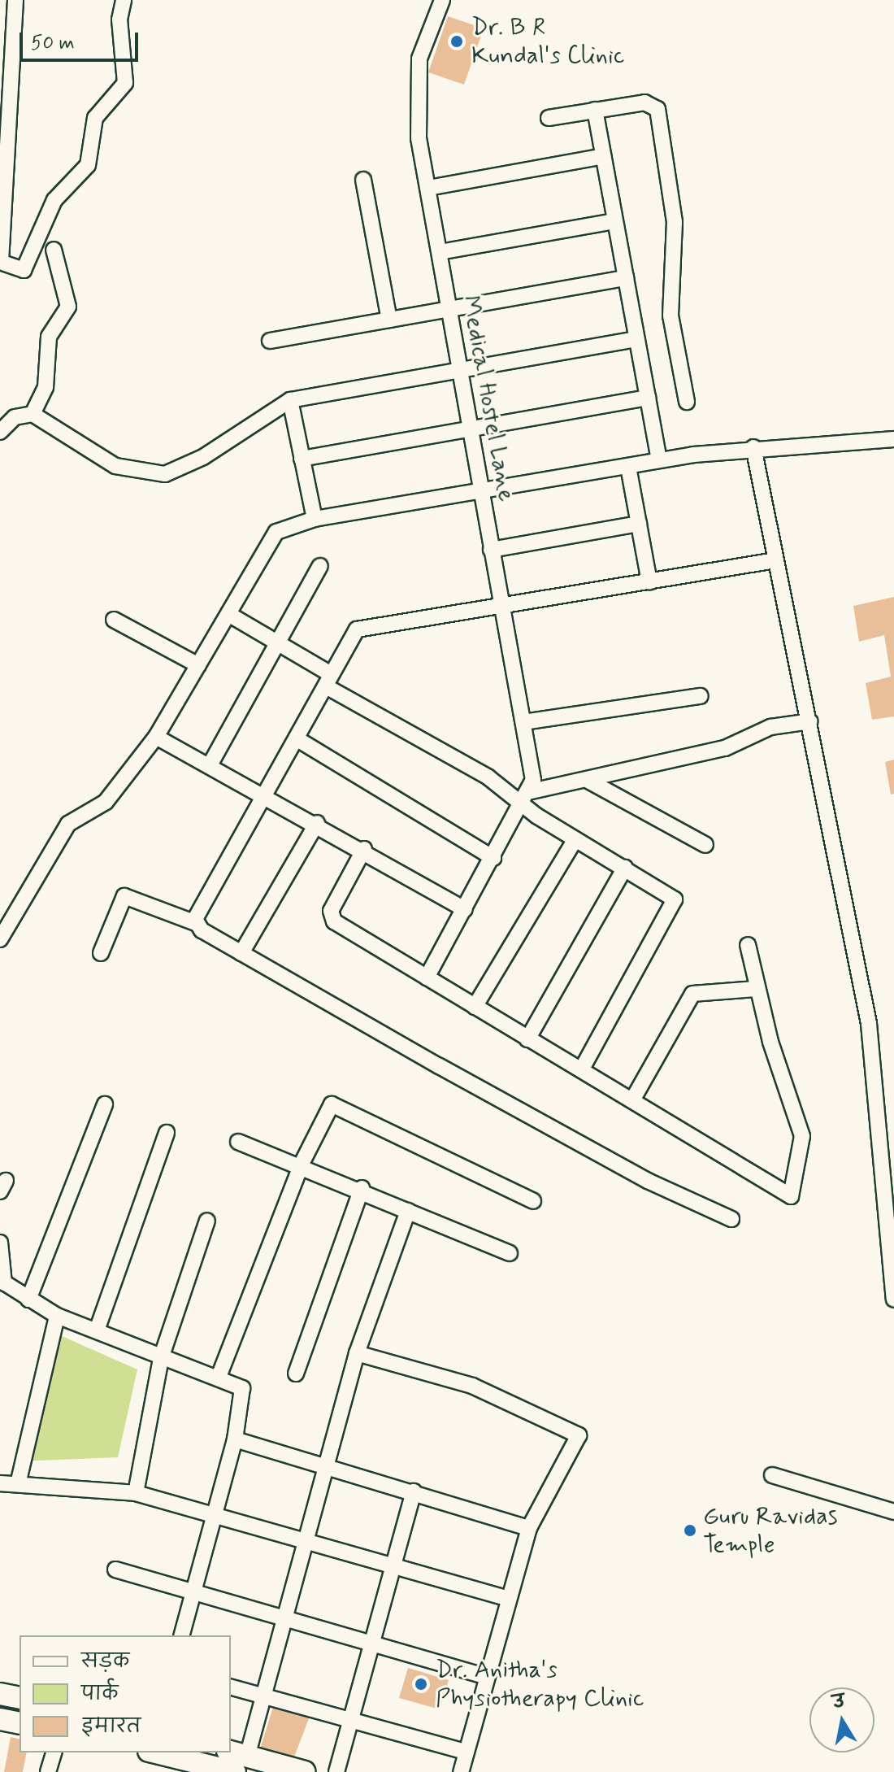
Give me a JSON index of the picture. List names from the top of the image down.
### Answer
{
  "streets": {
    "street": ["Medical Hostel Lane"]
  },
  "places": ["Dr. B R Kundal's Clinic", "Guru Ravidas Temple", "Dr. Anitha's Physiotherapy Clinic"],
  "legend": ["सड़क", "पार्क", "इमारत"],
  "scale_bar": "50 m",
  "north": "top"
}
